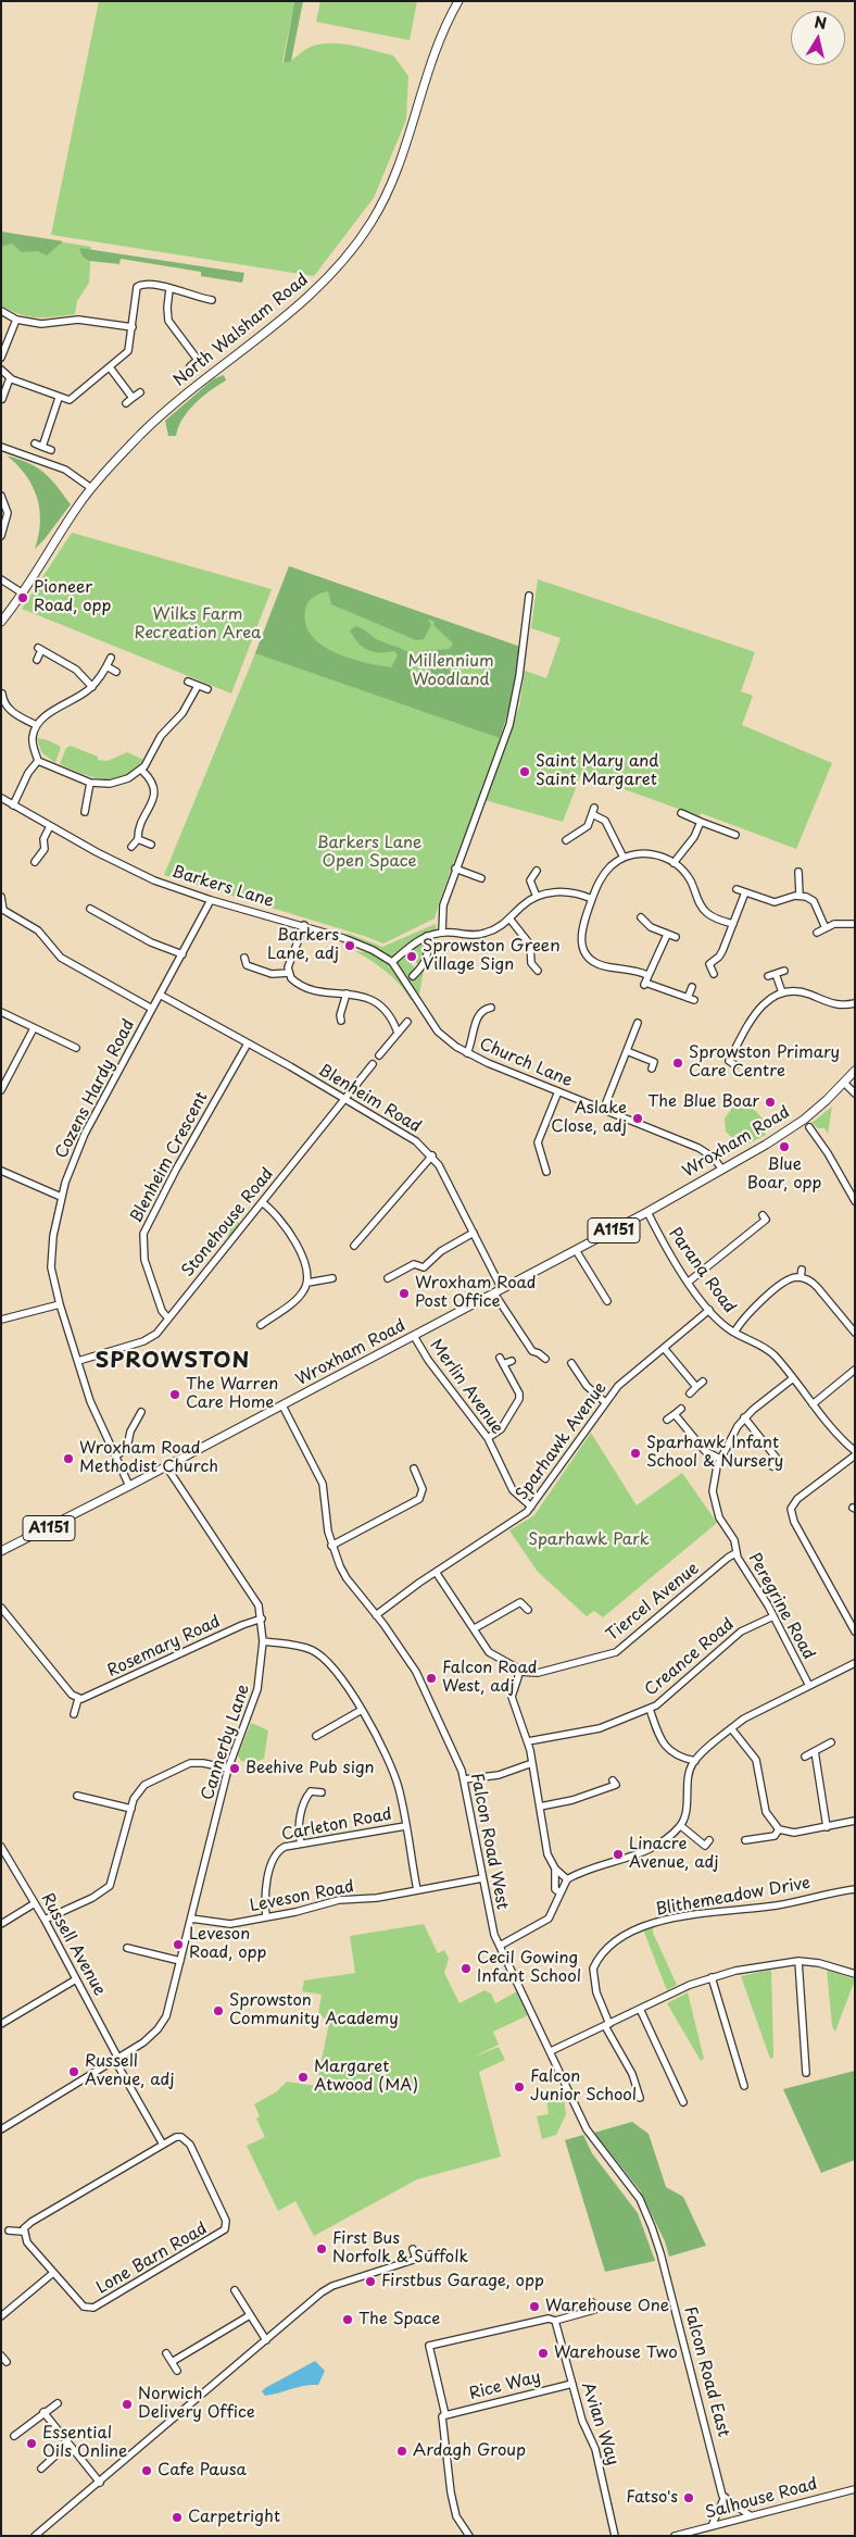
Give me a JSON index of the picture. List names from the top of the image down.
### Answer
{
  "streets": {
    "main road": ["North Walsham Road", "Wroxham Road", "A1151"],
    "street": [
      "Barkers Lane",
      "Church Lane",
      "Cozens Hardy Road",
      "Blenheim Road",
      "Blenheim Crescent",
      "Stonehouse Road",
      "Parana Road",
      "Merlin Avenue",
      "Sparhawk Avenue",
      "Tiercel Avenue",
      "Peregrine Road",
      "Rosemary Road",
      "Creance Road",
      "Cannerby Lane",
      "Carleton Road",
      "Falcon Road West",
      "Leveson Road",
      "Blithemeadow Drive",
      "Russell Avenue",
      "Lone Barn Road",
      "Falcon Road East",
      "Rice Way",
      "Avian Way",
      "Salhouse Road"
    ]
  },
  "crossings": [
    ["Barkers Lane", "Church Lane"],
    ["Barkers Lane", "Cozens Hardy Road"],
    ["Church Lane", "Wroxham Road"],
    ["Cozens Hardy Road", "Blenheim Road"],
    ["Cozens Hardy Road", "Wroxham Road"],
    ["Cozens Hardy Road", "Stonehouse Road"],
    ["Blenheim Road", "Wroxham Road"],
    ["Blenheim Road", "Blenheim Crescent"],
    ["Blenheim Road", "Stonehouse Road"],
    ["Wroxham Road", "Parana Road"],
    ["Wroxham Road", "Merlin Avenue"],
    ["Wroxham Road", "Cannerby Lane"],
    ["Wroxham Road", "Falcon Road West"],
    ["Blenheim Crescent", "Stonehouse Road"],
    ["Parana Road", "Sparhawk Avenue"],
    ["Parana Road", "Peregrine Road"],
    ["Merlin Avenue", "Sparhawk Avenue"],
    ["Sparhawk Avenue", "Falcon Road West"],
    ["Tiercel Avenue", "Peregrine Road"],
    ["Peregrine Road", "Creance Road"],
    ["Rosemary Road", "Cannerby Lane"],
    ["Cannerby Lane", "Leveson Road"],
    ["Cannerby Lane", "Russell Avenue"],
    ["Carleton Road", "Leveson Road"],
    ["Falcon Road West", "Leveson Road"],
    ["Falcon Road West", "Falcon Road East"],
    ["Rice Way", "Avian Way"]
  ],
  "districts": ["SPROWSTON"],
  "parks": [
    "Wilks Farm Recreation Area",
    "Millennium Woodland",
    "Barkers Lane Open Space",
    "Sparhawk Park"
  ],
  "places": [
    "Pioneer Road, opp",
    "Saint Mary and Saint Margaret",
    "Barkers Lane, adj",
    "Sprowston Green Village Sign",
    "Sprowston Primary Care Centre",
    "The Blue Boar",
    "Aslake Close, adj",
    "Blue Boar, opp",
    "Wroxham Road Post Office",
    "The Warren Care Home",
    "Sparhawk Infant School & Nursery",
    "Wroxham Road Methodist Church",
    "Falcon Road West, adj",
    "Beehive Pub sign",
    "Linacre Avenue, adj",
    "Leveson Road, opp",
    "Cecil Gowing Infant School",
    "Sprowston Community Academy",
    "Russell Avenue, adj",
    "Margaret Atwood (MA)",
    "Falcon Junior School",
    "First Bus Norfolk & Suffolk",
    "Firstbus Garage, opp",
    "Warehouse One",
    "The Space",
    "Warehouse Two",
    "Norwich Delivery Office",
    "Essential Oils Online",
    "Ardagh Group",
    "Cafe Pausa",
    "Fatso's",
    "Carpetright"
  ],
  "north": "top"
}
